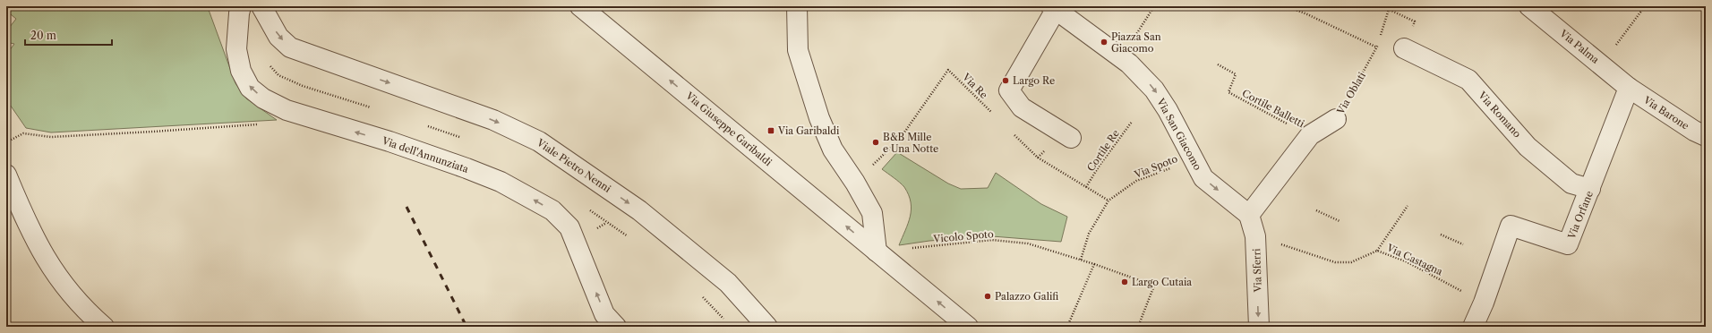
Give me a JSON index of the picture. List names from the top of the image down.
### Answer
{
  "streets": {
    "street": [
      "Via Palma",
      "Via Oblati",
      "Via Barone",
      "Via Romano",
      "Via Giuseppe Garibaldi",
      "Via San Giacomo",
      "Via dell'Annunziata",
      "Viale Pietro Nenni",
      "Via Orfane",
      "Via Sferri"
    ],
    "path": [
      "Via Re",
      "Cortile Balletti",
      "Cortile Re",
      "Via Spoto",
      "Vicolo Spoto",
      "Via Castagna"
    ]
  },
  "crossings": [
    ["Via Palma", "Via Barone"],
    ["Via Palma", "Via Orfane"],
    ["Via Oblati", "Cortile Balletti"],
    ["Via Oblati", "Via San Giacomo"],
    ["Via Oblati", "Via Sferri"],
    ["Via Barone", "Via Orfane"],
    ["Via Romano", "Via Orfane"],
    ["Via San Giacomo", "Via Spoto"],
    ["Via San Giacomo", "Via Sferri"],
    ["Via Spoto", "Vicolo Spoto"],
    ["Via Orfane", "Via Castagna"],
    ["Via Castagna", "Via Sferri"]
  ],
  "one_way": [
    "Via Giuseppe Garibaldi",
    "Via San Giacomo",
    "Via dell'Annunziata",
    "Viale Pietro Nenni",
    "Via Sferri"
  ],
  "places": {
    "other": [
      "Piazza San Giacomo",
      "Largo Re",
      "B&B Mille e Una Notte",
      "Largo Cutaia",
      "Palazzo Galifi"
    ],
    "transit": ["Via Garibaldi"]
  },
  "scale_bar": "20 m"
}
